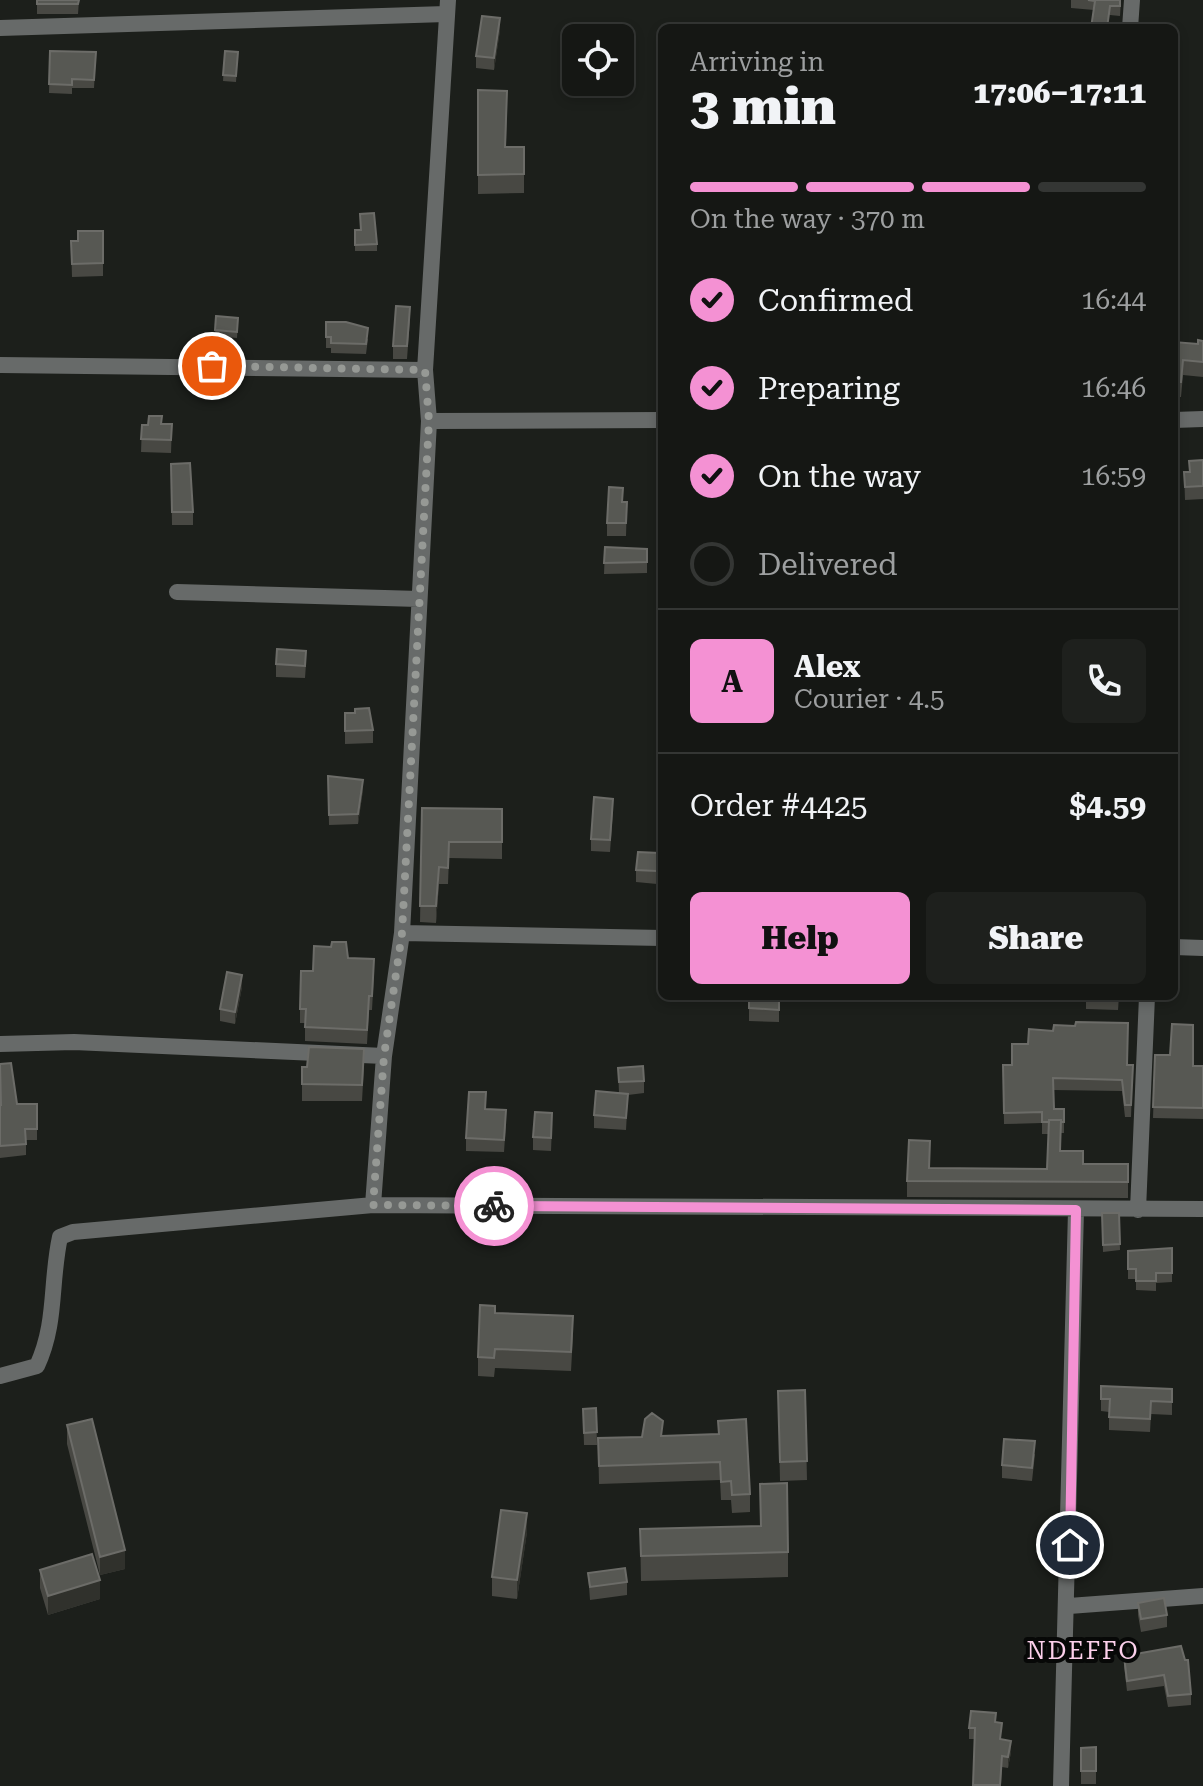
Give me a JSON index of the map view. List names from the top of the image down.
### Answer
{
  "districts": ["NDEFFO"],
  "page": {
    "heading": ["3 min", "Arriving in", "17:06–17:11"],
    "panel": [
      "Alex",
      "Courier · 4.5",
      "Order #4425",
      "$4.59"
    ],
    "bar": "On the way · 370 m",
    "list": [
      ["Confirmed", "16:44"],
      ["Preparing", "16:46"],
      ["On the way", "16:59"],
      "Delivered"
    ],
    "round": "A",
    "buttons": ["Help", "Share"]
  }
}
